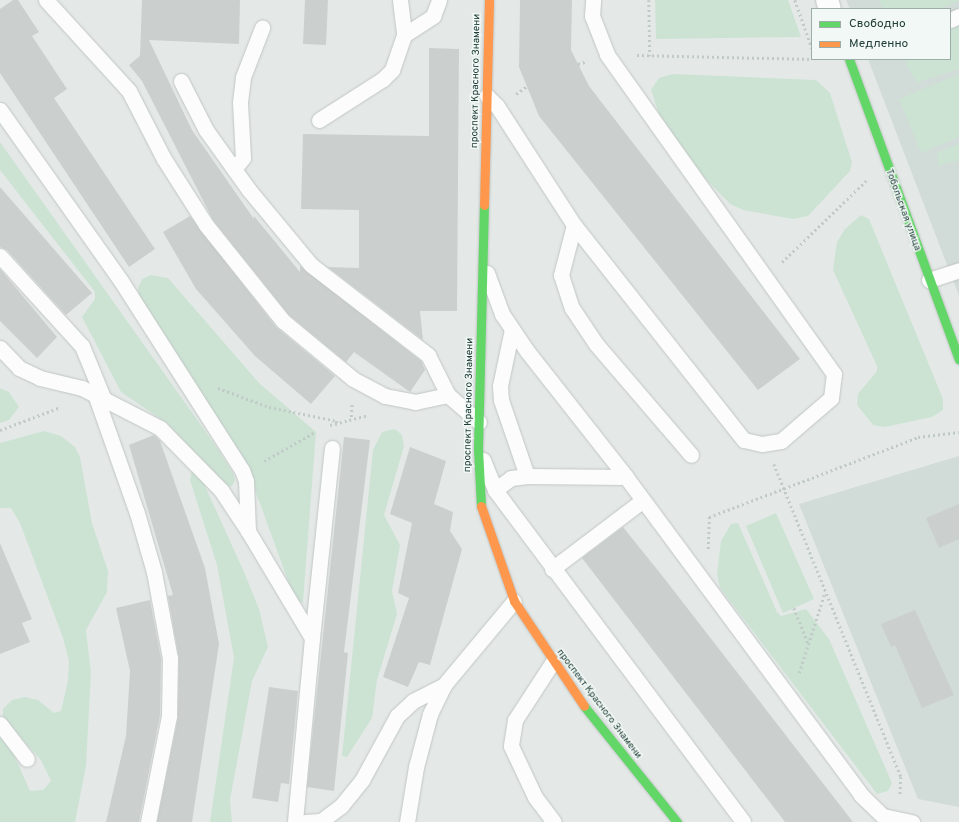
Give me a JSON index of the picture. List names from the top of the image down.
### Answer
{
  "streets": {
    "main road": ["проспект Красного Знамени", "Тобольская улица"]
  },
  "legend": ["Свободно", "Медленно"]
}
